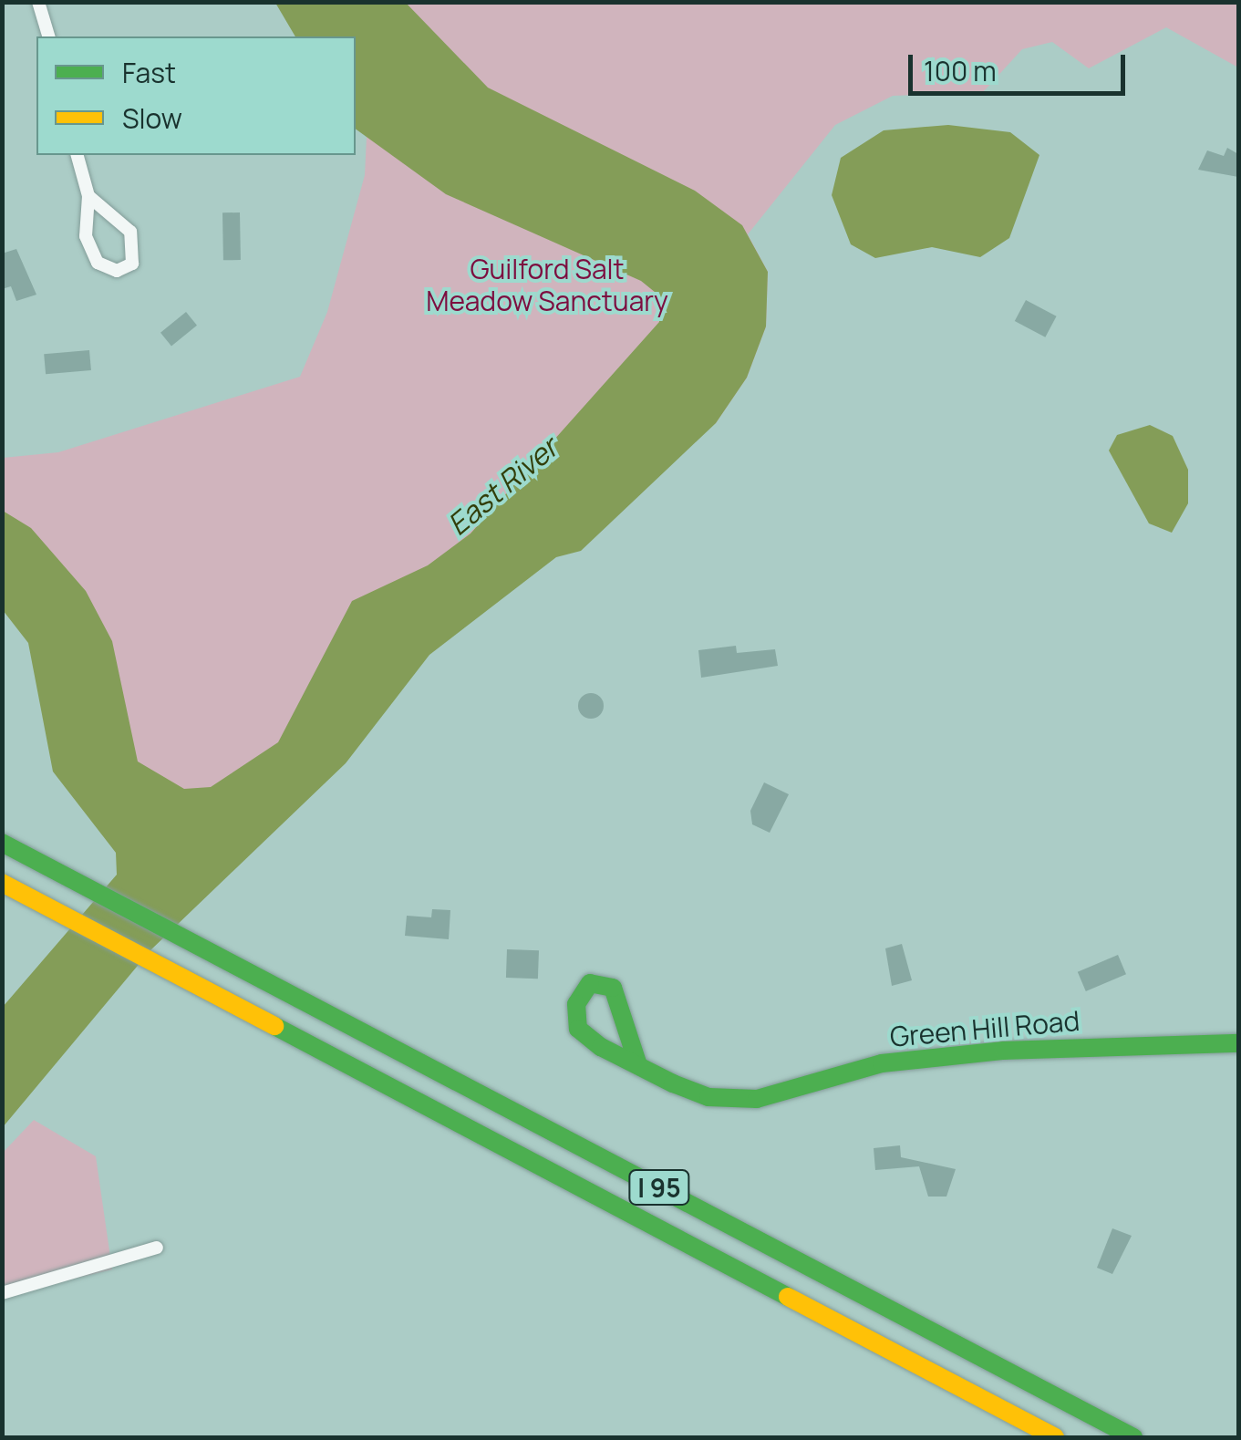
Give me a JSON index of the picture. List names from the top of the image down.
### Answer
{
  "streets": {
    "main road": ["Green Hill Road", "I 95"]
  },
  "water": ["East River"],
  "parks": ["Guilford Salt Meadow Sanctuary"],
  "legend": ["Fast", "Slow"],
  "scale_bar": "100 m"
}
